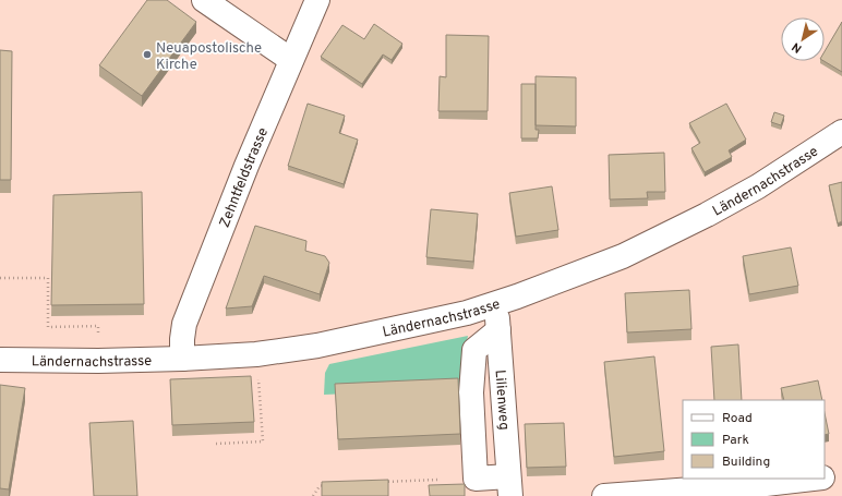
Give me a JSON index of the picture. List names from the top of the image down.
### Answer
{
  "streets": {
    "street": ["Zehntfeldstrasse", "Ländernachstrasse", "Lilienweg"]
  },
  "crossings": [
    ["Zehntfeldstrasse", "Ländernachstrasse"],
    ["Ländernachstrasse", "Lilienweg"]
  ],
  "places": ["Neuapostolische Kirche"],
  "legend": ["Road", "Park", "Building"],
  "north": "bottom left"
}
